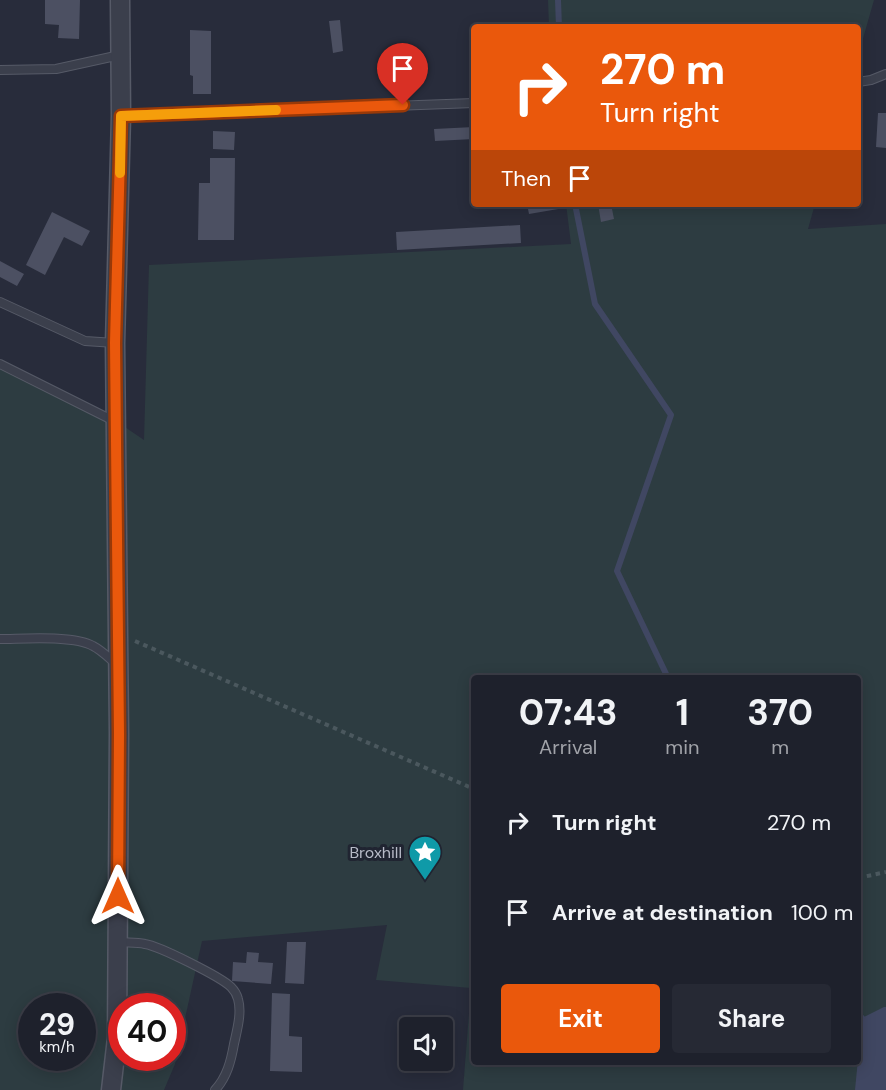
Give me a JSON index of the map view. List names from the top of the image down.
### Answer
{
  "places": {
    "place": ["Broxhill"]
  },
  "page": {
    "turn": ["270 m", "Turn right"],
    "then": "Then",
    "eta": [
      "07:43",
      "Arrival",
      "1",
      "min",
      "370",
      "m"
    ],
    "list": [
      {
        "name": "Turn right",
        "value": "270 m"
      },
      {
        "name": "Arrive at destination",
        "value": "100 m"
      }
    ],
    "buttons": ["Exit", "Share"],
    "speed": "29 km/h",
    "limit": "40"
  }
}
